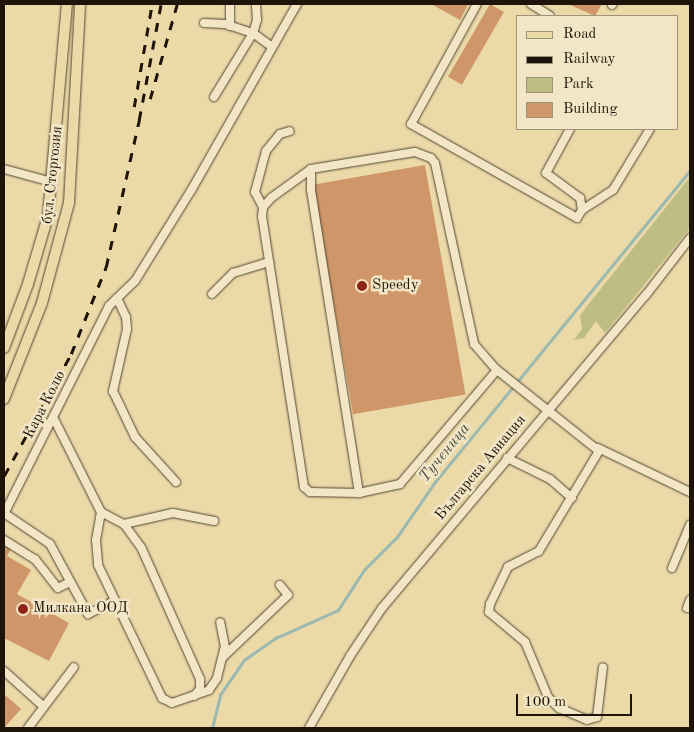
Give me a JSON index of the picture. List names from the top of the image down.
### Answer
{
  "streets": {
    "main road": ["бул. Сторгозия"],
    "street": ["Кара Колю", "Българска Авиация"]
  },
  "water": ["Тученица"],
  "places": ["Speedy", "Милкана OOД"],
  "legend": [
    "Road",
    "Railway",
    "Park",
    "Building"
  ],
  "scale_bar": "100 m"
}
